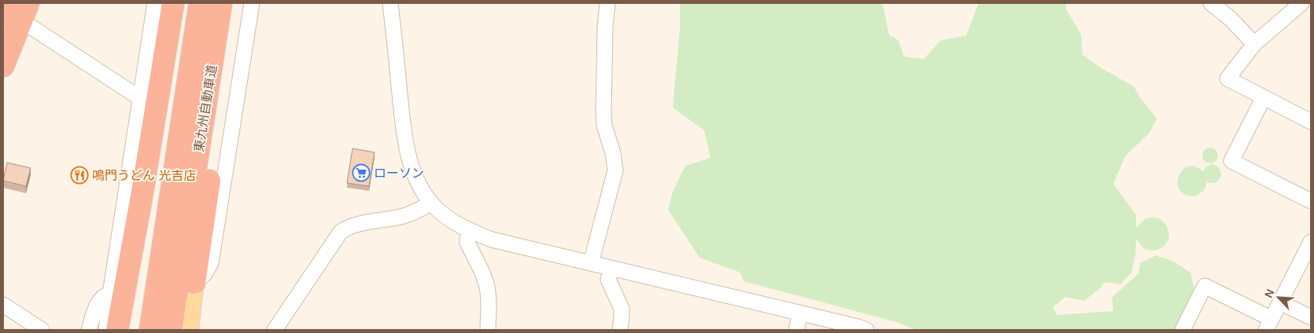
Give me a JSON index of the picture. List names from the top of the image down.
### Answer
{
  "streets": {
    "highway": ["東九州自動車道"]
  },
  "places": {
    "supermarket": ["ローソン"],
    "restaurant": ["鳴門うどん 光吉店"]
  },
  "north": "top left"
}
